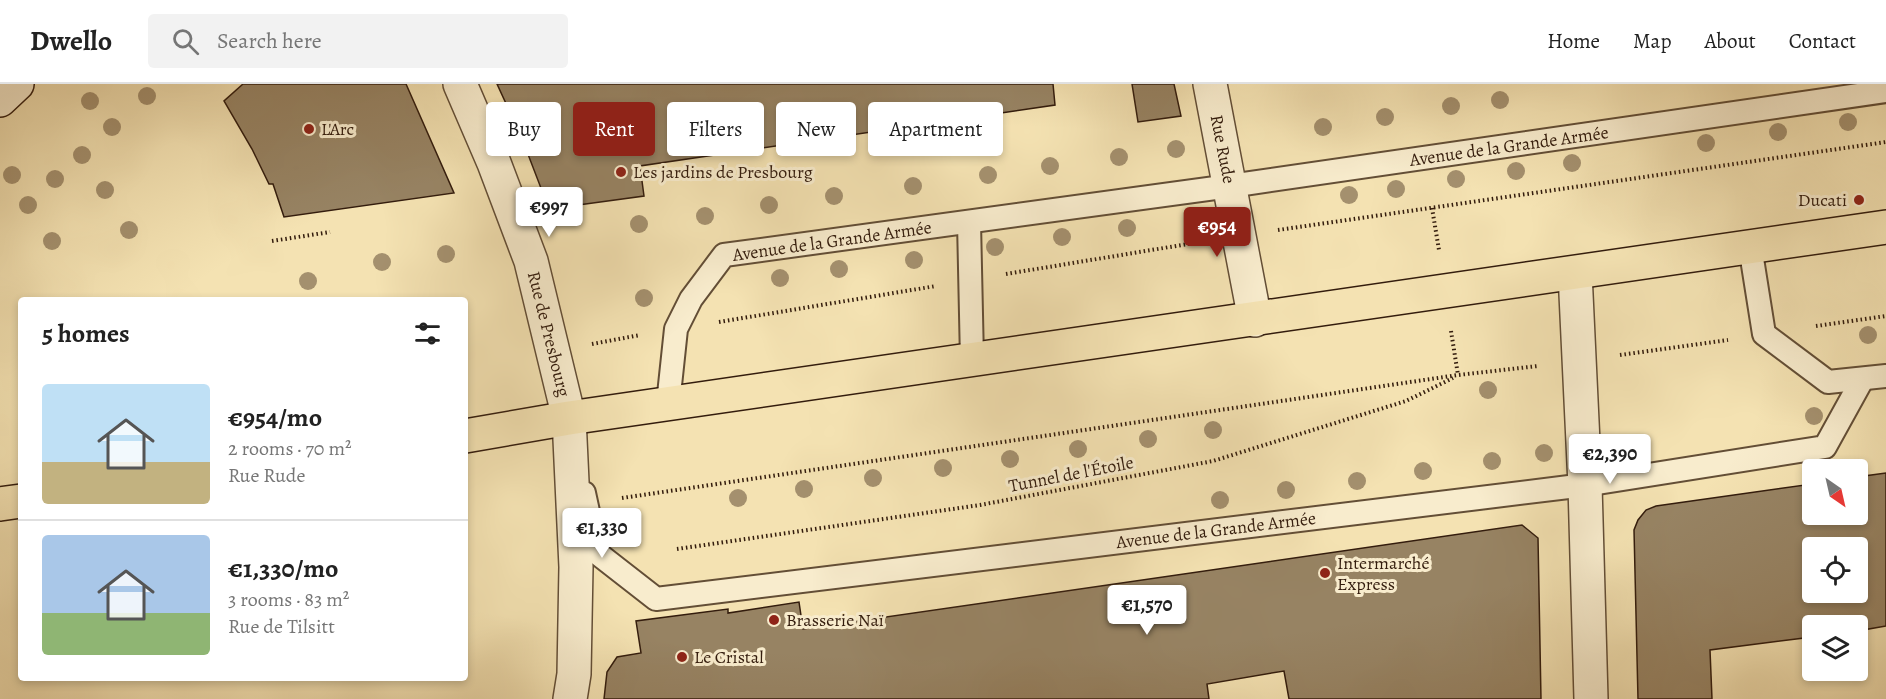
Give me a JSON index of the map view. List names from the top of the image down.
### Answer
{
  "streets": {
    "street": ["Rue Rude", "Rue de Presbourg"],
    "lane": ["Avenue de la Grande Armée"],
    "path": ["Tunnel de l'Étoile"]
  },
  "crossings": [
    ["Avenue de la Grande Armée", "Rue Rude"],
    ["Avenue de la Grande Armée", "Rue de Presbourg"],
    ["Avenue de la Grande Armée", "Tunnel de l'Étoile"]
  ],
  "places": [
    "L'Arc",
    "Les jardins de Presbourg",
    "Ducati",
    "Intermarché Express",
    "Brasserie Naï",
    "Le Cristal"
  ],
  "north": "bottom right",
  "page": {
    "header": "Dwello",
    "search": "Search here",
    "nav": [
      "Home",
      "Map",
      "About",
      "Contact"
    ],
    "chip": [
      "Buy",
      "Rent",
      "Filters",
      "New",
      "Apartment"
    ],
    "price": [
      "€997",
      "€954",
      "€2,390",
      "€1,330",
      "€1,570"
    ],
    "heading": "5 homes",
    "list": [
      {
        "name": "€954/mo",
        "note": "2 rooms · 70 m² · Rue Rude"
      },
      {
        "name": "€1,330/mo",
        "note": "3 rooms · 83 m² · Rue de Tilsitt"
      }
    ]
  }
}
